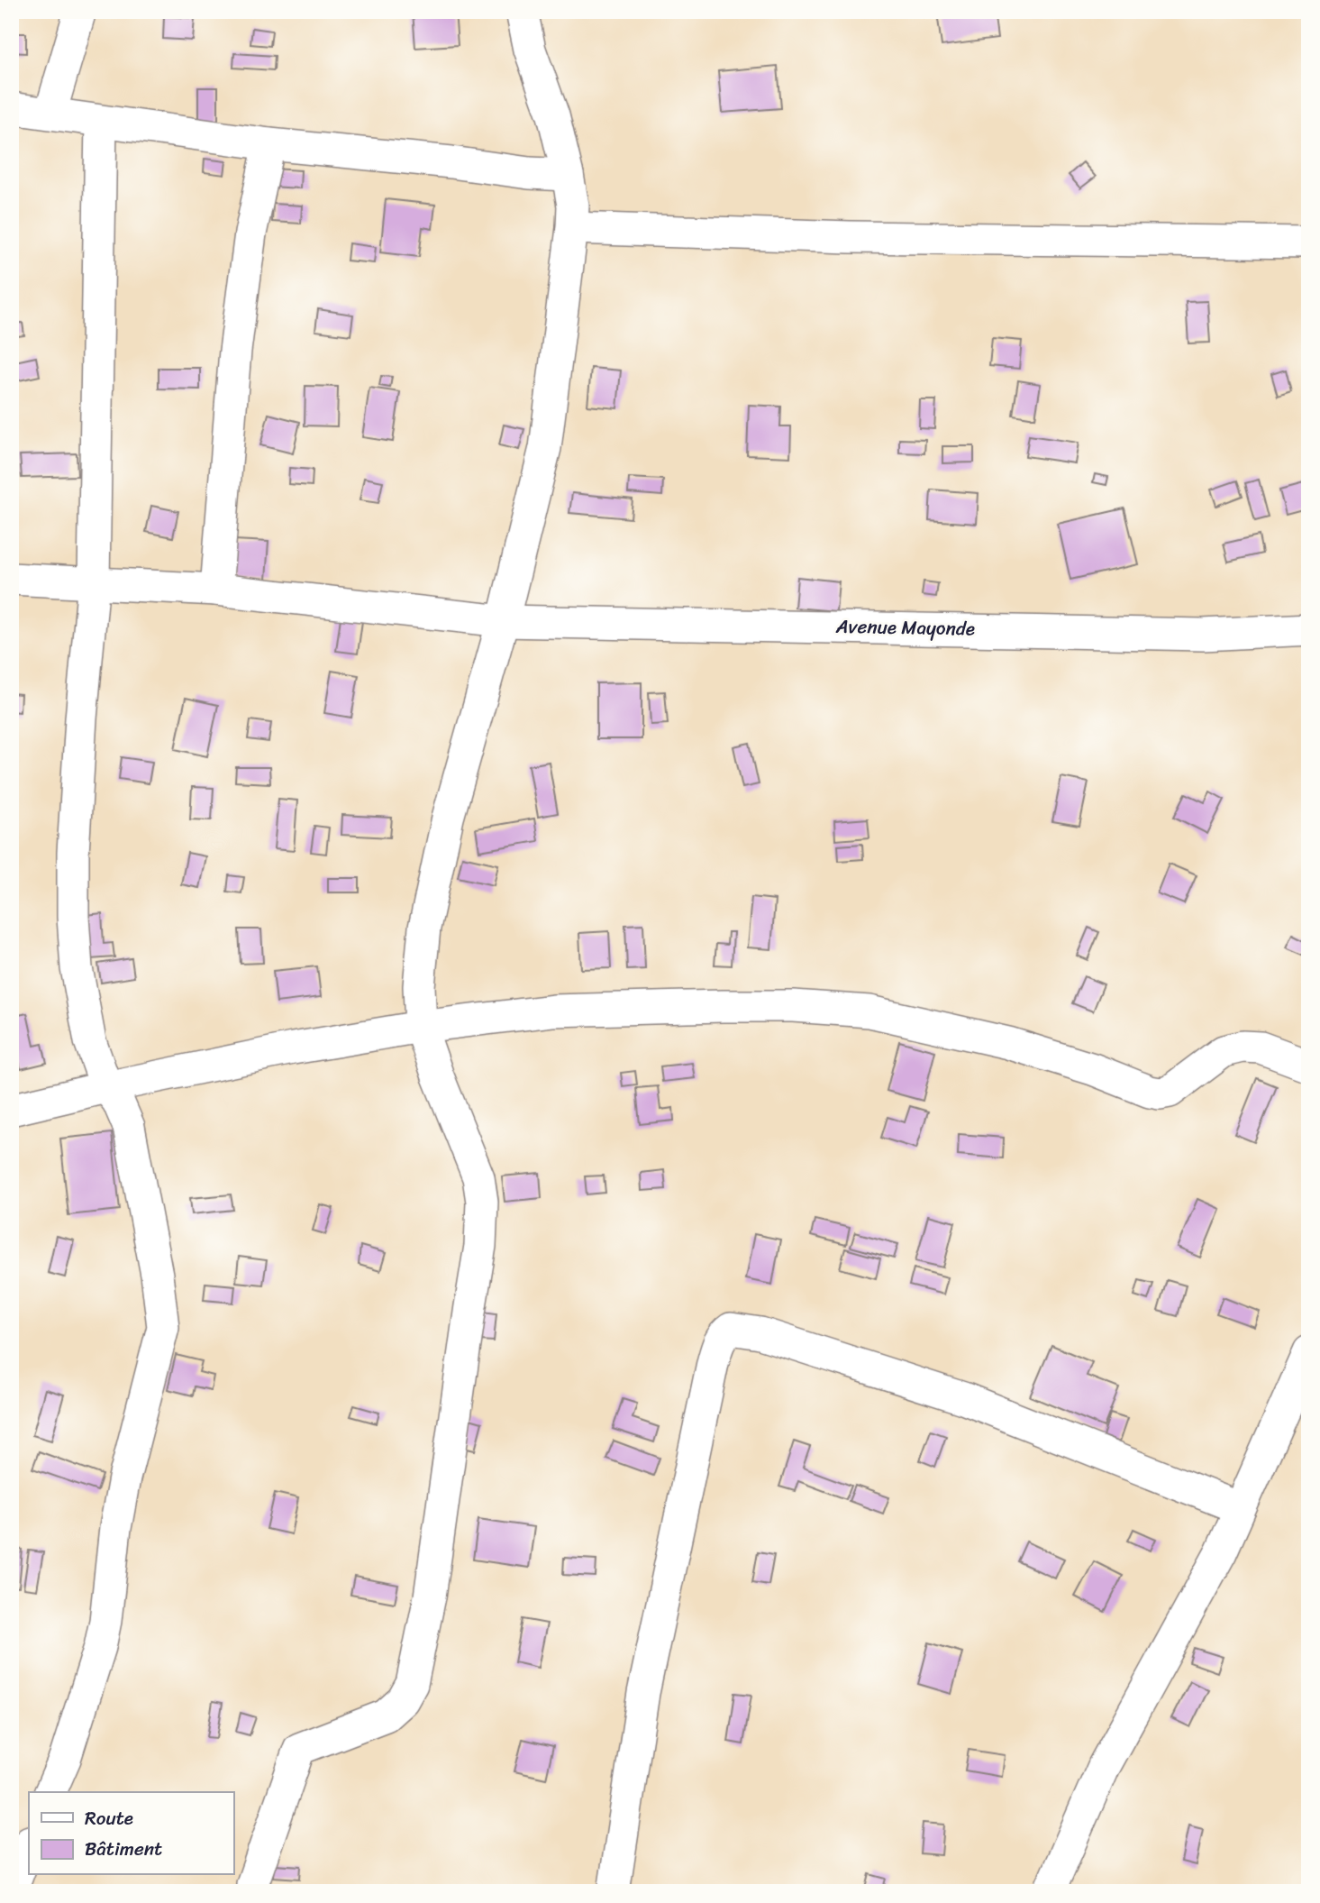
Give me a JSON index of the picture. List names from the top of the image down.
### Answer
{
  "streets": {
    "street": ["Avenue Mayonde"]
  },
  "legend": ["Route", "Bâtiment"]
}
